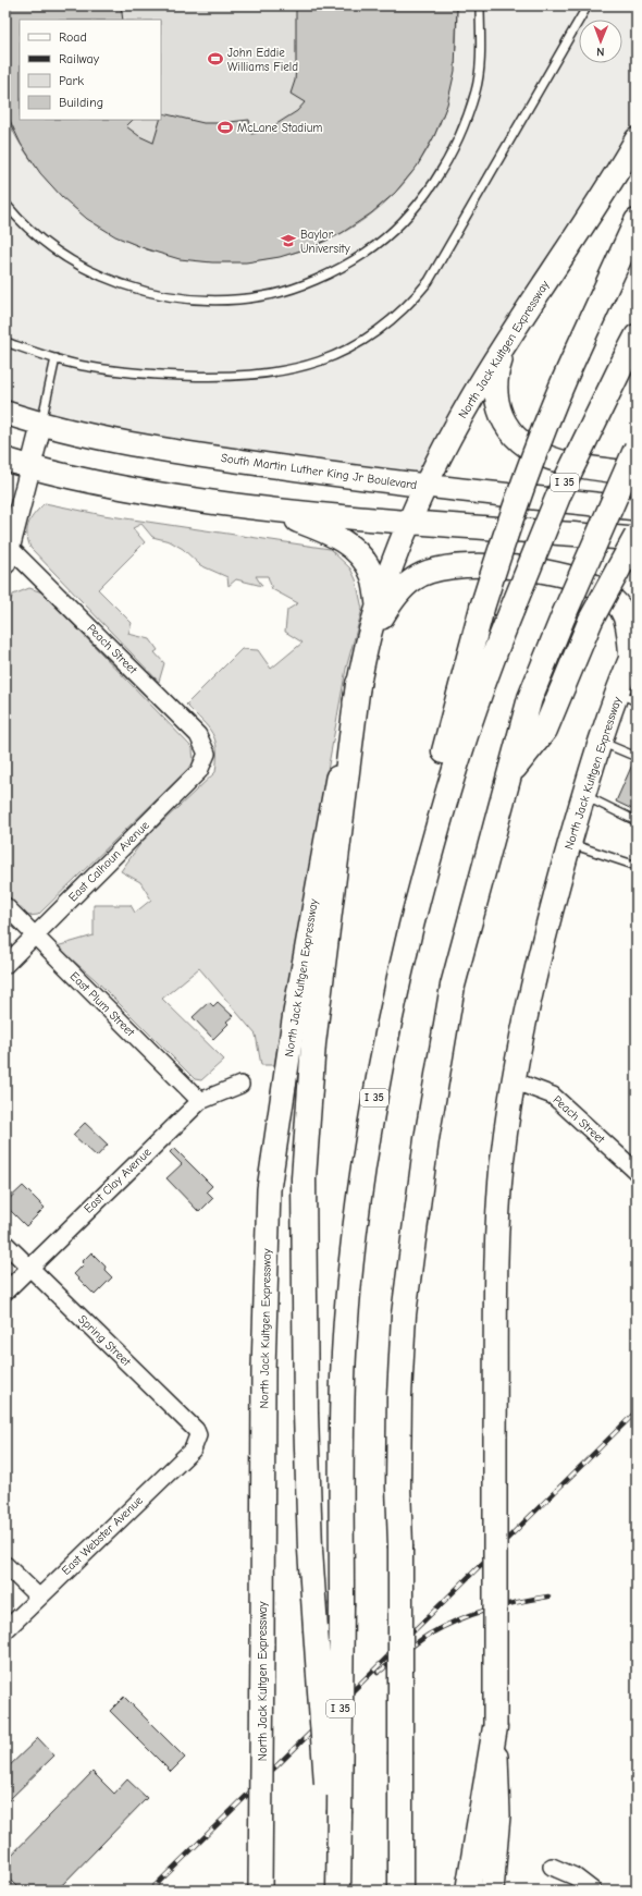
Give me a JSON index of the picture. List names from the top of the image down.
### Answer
{
  "streets": {
    "highway": ["I 35"],
    "main road": ["North Jack Kultgen Expressway", "South Martin Luther King Jr Boulevard"],
    "street": [
      "Peach Street",
      "East Calhoun Avenue",
      "East Plum Street",
      "East Clay Avenue",
      "Spring Street",
      "East Webster Avenue"
    ]
  },
  "crossings": [
    ["North Jack Kultgen Expressway", "South Martin Luther King Jr Boulevard"],
    ["North Jack Kultgen Expressway", "Peach Street"],
    ["Peach Street", "East Calhoun Avenue"],
    ["East Calhoun Avenue", "East Plum Street"],
    ["East Plum Street", "East Clay Avenue"],
    ["East Clay Avenue", "Spring Street"],
    ["Spring Street", "East Webster Avenue"]
  ],
  "places": {
    "sports": ["John Eddie Williams Field", "McLane Stadium"],
    "school or university": ["Baylor University"]
  },
  "legend": [
    "Road",
    "Railway",
    "Park",
    "Building"
  ],
  "north": "bottom"
}
